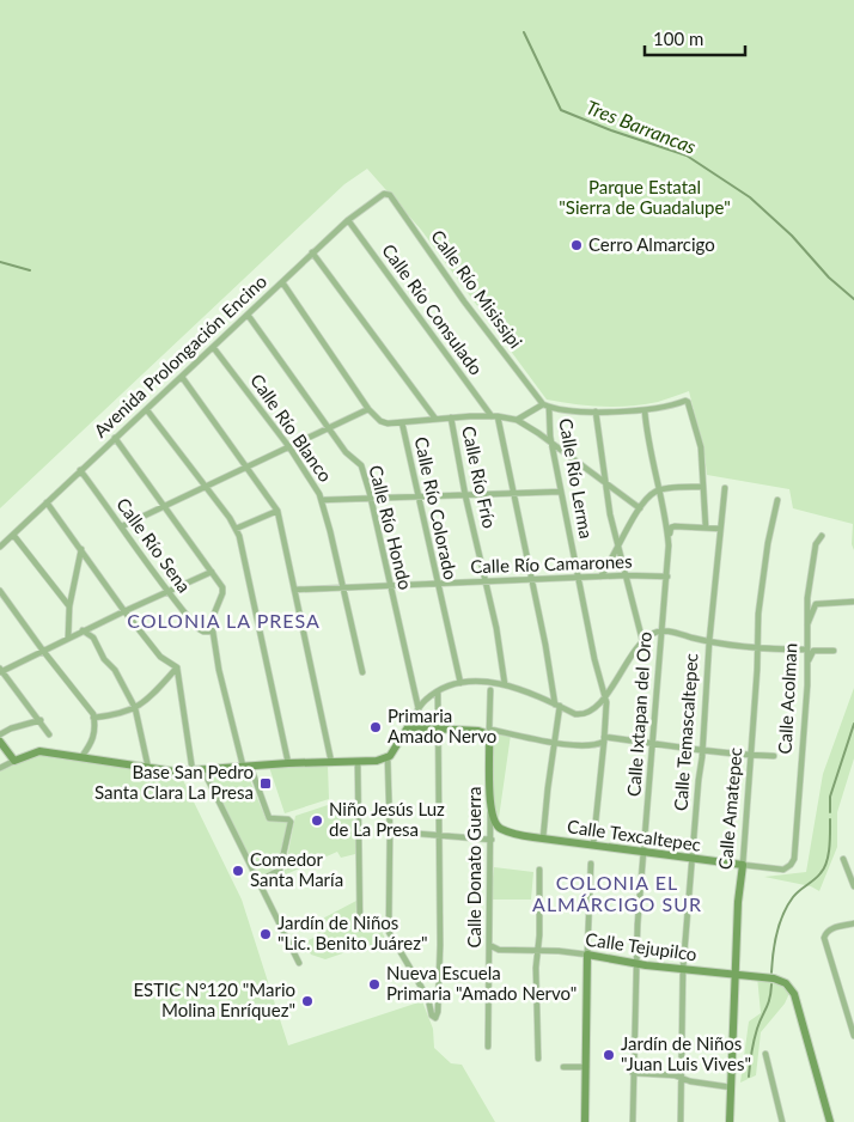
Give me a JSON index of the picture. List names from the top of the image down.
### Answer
{
  "streets": {
    "street": [
      "Calle Río Misissipi",
      "Calle Río Consulado",
      "Avenida Prolongación Encino",
      "Calle Río Blanco",
      "Calle Río Frío",
      "Calle Río Lerma",
      "Calle Río Colorado",
      "Calle Río Hondo",
      "Calle Río Sena",
      "Calle Río Camarones",
      "Calle Acolman",
      "Calle Ixtapan del Oro",
      "Calle Temascaltepec",
      "Calle Amatepec",
      "Calle Texcaltepec",
      "Calle Donato Guerra",
      "Calle Tejupilco"
    ]
  },
  "crossings": [
    ["Calle Río Misissipi", "Avenida Prolongación Encino"],
    ["Calle Río Misissipi", "Calle Río Lerma"],
    ["Calle Río Consulado", "Avenida Prolongación Encino"],
    ["Calle Río Consulado", "Calle Río Camarones"],
    ["Calle Río Consulado", "Calle Texcaltepec"],
    ["Avenida Prolongación Encino", "Calle Río Blanco"],
    ["Avenida Prolongación Encino", "Calle Río Frío"],
    ["Avenida Prolongación Encino", "Calle Río Colorado"],
    ["Avenida Prolongación Encino", "Calle Río Hondo"],
    ["Avenida Prolongación Encino", "Calle Río Sena"],
    ["Calle Río Blanco", "Calle Río Camarones"],
    ["Calle Río Frío", "Calle Río Camarones"],
    ["Calle Río Lerma", "Calle Río Camarones"],
    ["Calle Río Colorado", "Calle Río Camarones"],
    ["Calle Río Hondo", "Calle Río Camarones"],
    ["Calle Río Camarones", "Calle Ixtapan del Oro"],
    ["Calle Acolman", "Calle Texcaltepec"],
    ["Calle Ixtapan del Oro", "Calle Texcaltepec"],
    ["Calle Ixtapan del Oro", "Calle Tejupilco"],
    ["Calle Temascaltepec", "Calle Texcaltepec"],
    ["Calle Temascaltepec", "Calle Tejupilco"],
    ["Calle Amatepec", "Calle Texcaltepec"],
    ["Calle Amatepec", "Calle Tejupilco"],
    ["Calle Texcaltepec", "Calle Donato Guerra"],
    ["Calle Donato Guerra", "Calle Tejupilco"]
  ],
  "districts": ["COLONIA LA PRESA", "COLONIA EL ALMÁRCIGO SUR"],
  "water": ["Tres Barrancas"],
  "parks": ["Parque Estatal \"Sierra de Guadalupe\""],
  "places": {
    "other": [
      "Cerro Almarcigo",
      "Primaria Amado Nervo",
      "Niño Jesús Luz de La Presa",
      "Comedor Santa María",
      "Jardín de Niños \"Lic. Benito Juárez\"",
      "Nueva Escuela Primaria \"Amado Nervo\"",
      "ESTIC N°120 \"Mario Molina Enríquez\"",
      "Jardín de Niños \"Juan Luis Vives\""
    ],
    "transit": ["Base San Pedro Santa Clara La Presa"]
  },
  "scale_bar": "100 m"
}
